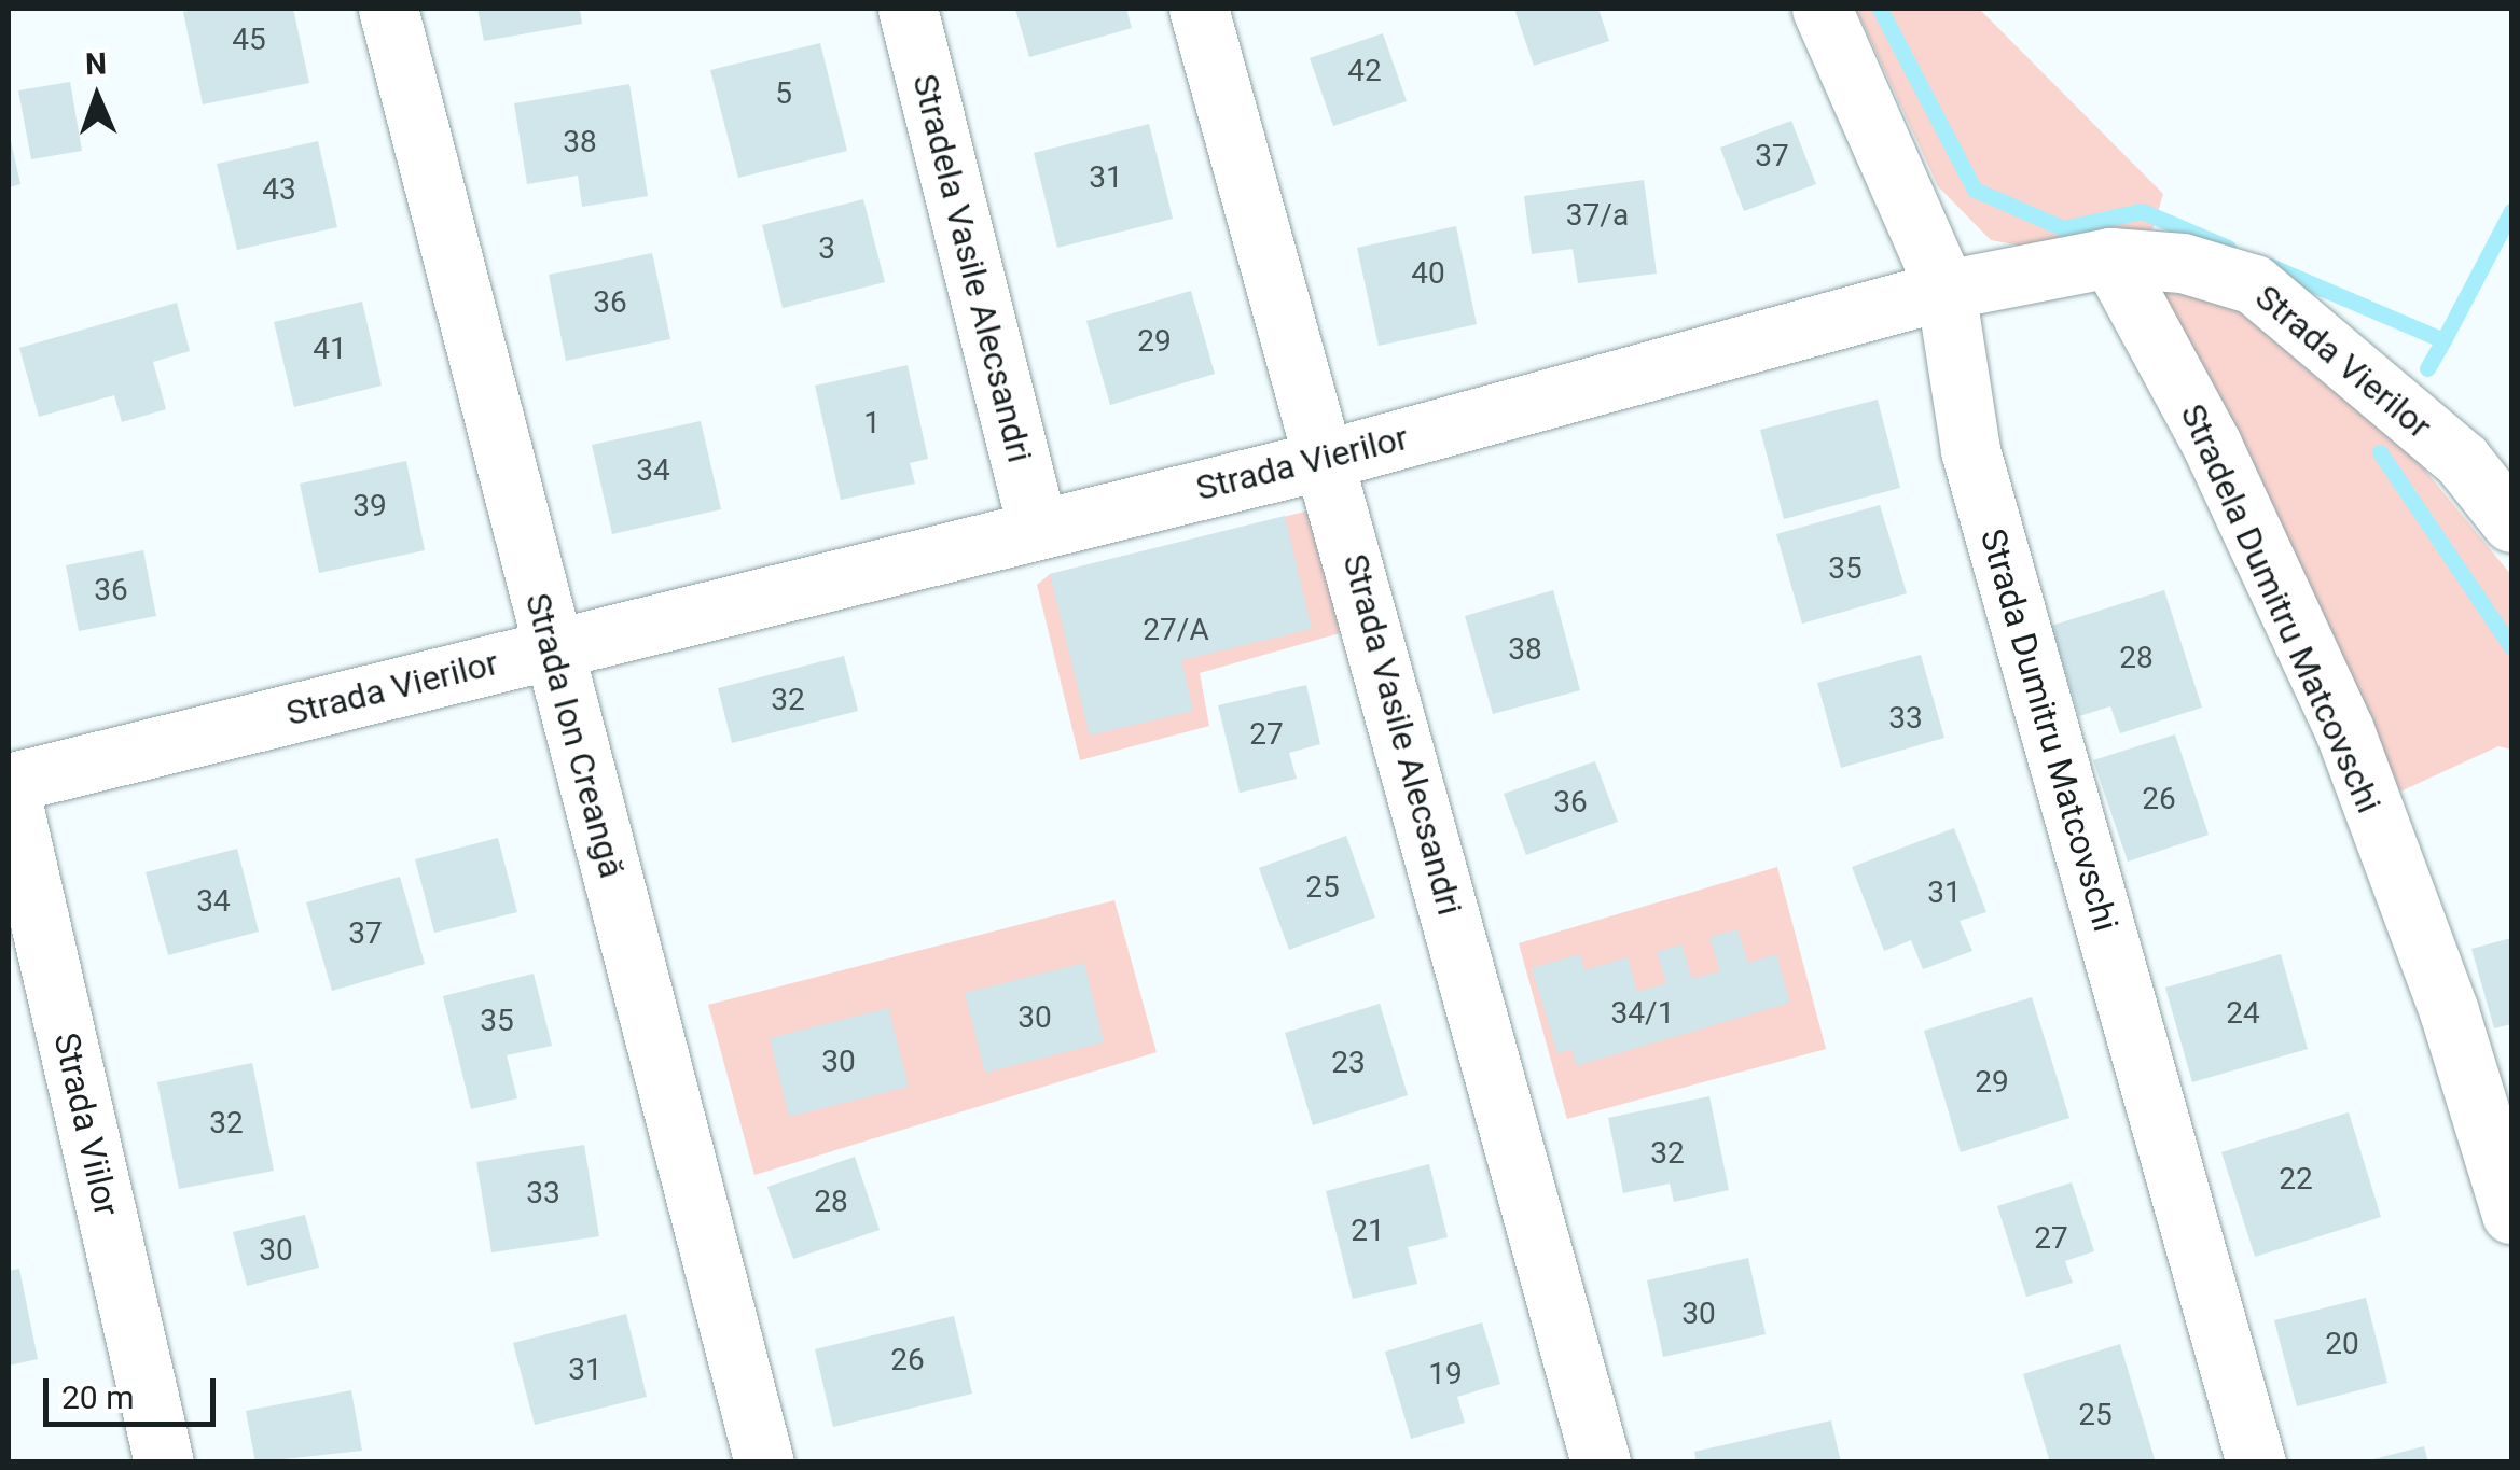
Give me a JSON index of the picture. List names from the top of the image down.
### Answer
{
  "streets": {
    "street": [
      "Stradela Vasile Alecsandri",
      "Strada Vierilor",
      "Stradela Dumitru Matcovschi",
      "Strada Dumitru Matcovschi",
      "Strada Vasile Alecsandri",
      "Strada Ion Creangă",
      "Strada Viilor"
    ]
  },
  "crossings": [
    ["Stradela Vasile Alecsandri", "Strada Vierilor"],
    ["Strada Vierilor", "Stradela Dumitru Matcovschi"],
    ["Strada Vierilor", "Strada Dumitru Matcovschi"],
    ["Strada Vierilor", "Strada Vasile Alecsandri"],
    ["Strada Vierilor", "Strada Ion Creangă"],
    ["Strada Vierilor", "Strada Viilor"]
  ],
  "house_numbers": [
    "45",
    "42",
    "5",
    "38",
    "37",
    "31",
    "43",
    "37/a",
    "3",
    "40",
    "36",
    "29",
    "41",
    "1",
    "34",
    "39",
    "35",
    "36",
    "27/A",
    "38",
    "28",
    "32",
    "33",
    "27",
    "26",
    "36",
    "25",
    "31",
    "34",
    "37",
    "34/1",
    "24",
    "30",
    "35",
    "30",
    "23",
    "29",
    "32",
    "32",
    "22",
    "33",
    "28",
    "21",
    "27",
    "30",
    "30",
    "20",
    "26",
    "31",
    "19",
    "25"
  ],
  "scale_bar": "20 m",
  "north": "top"
}
